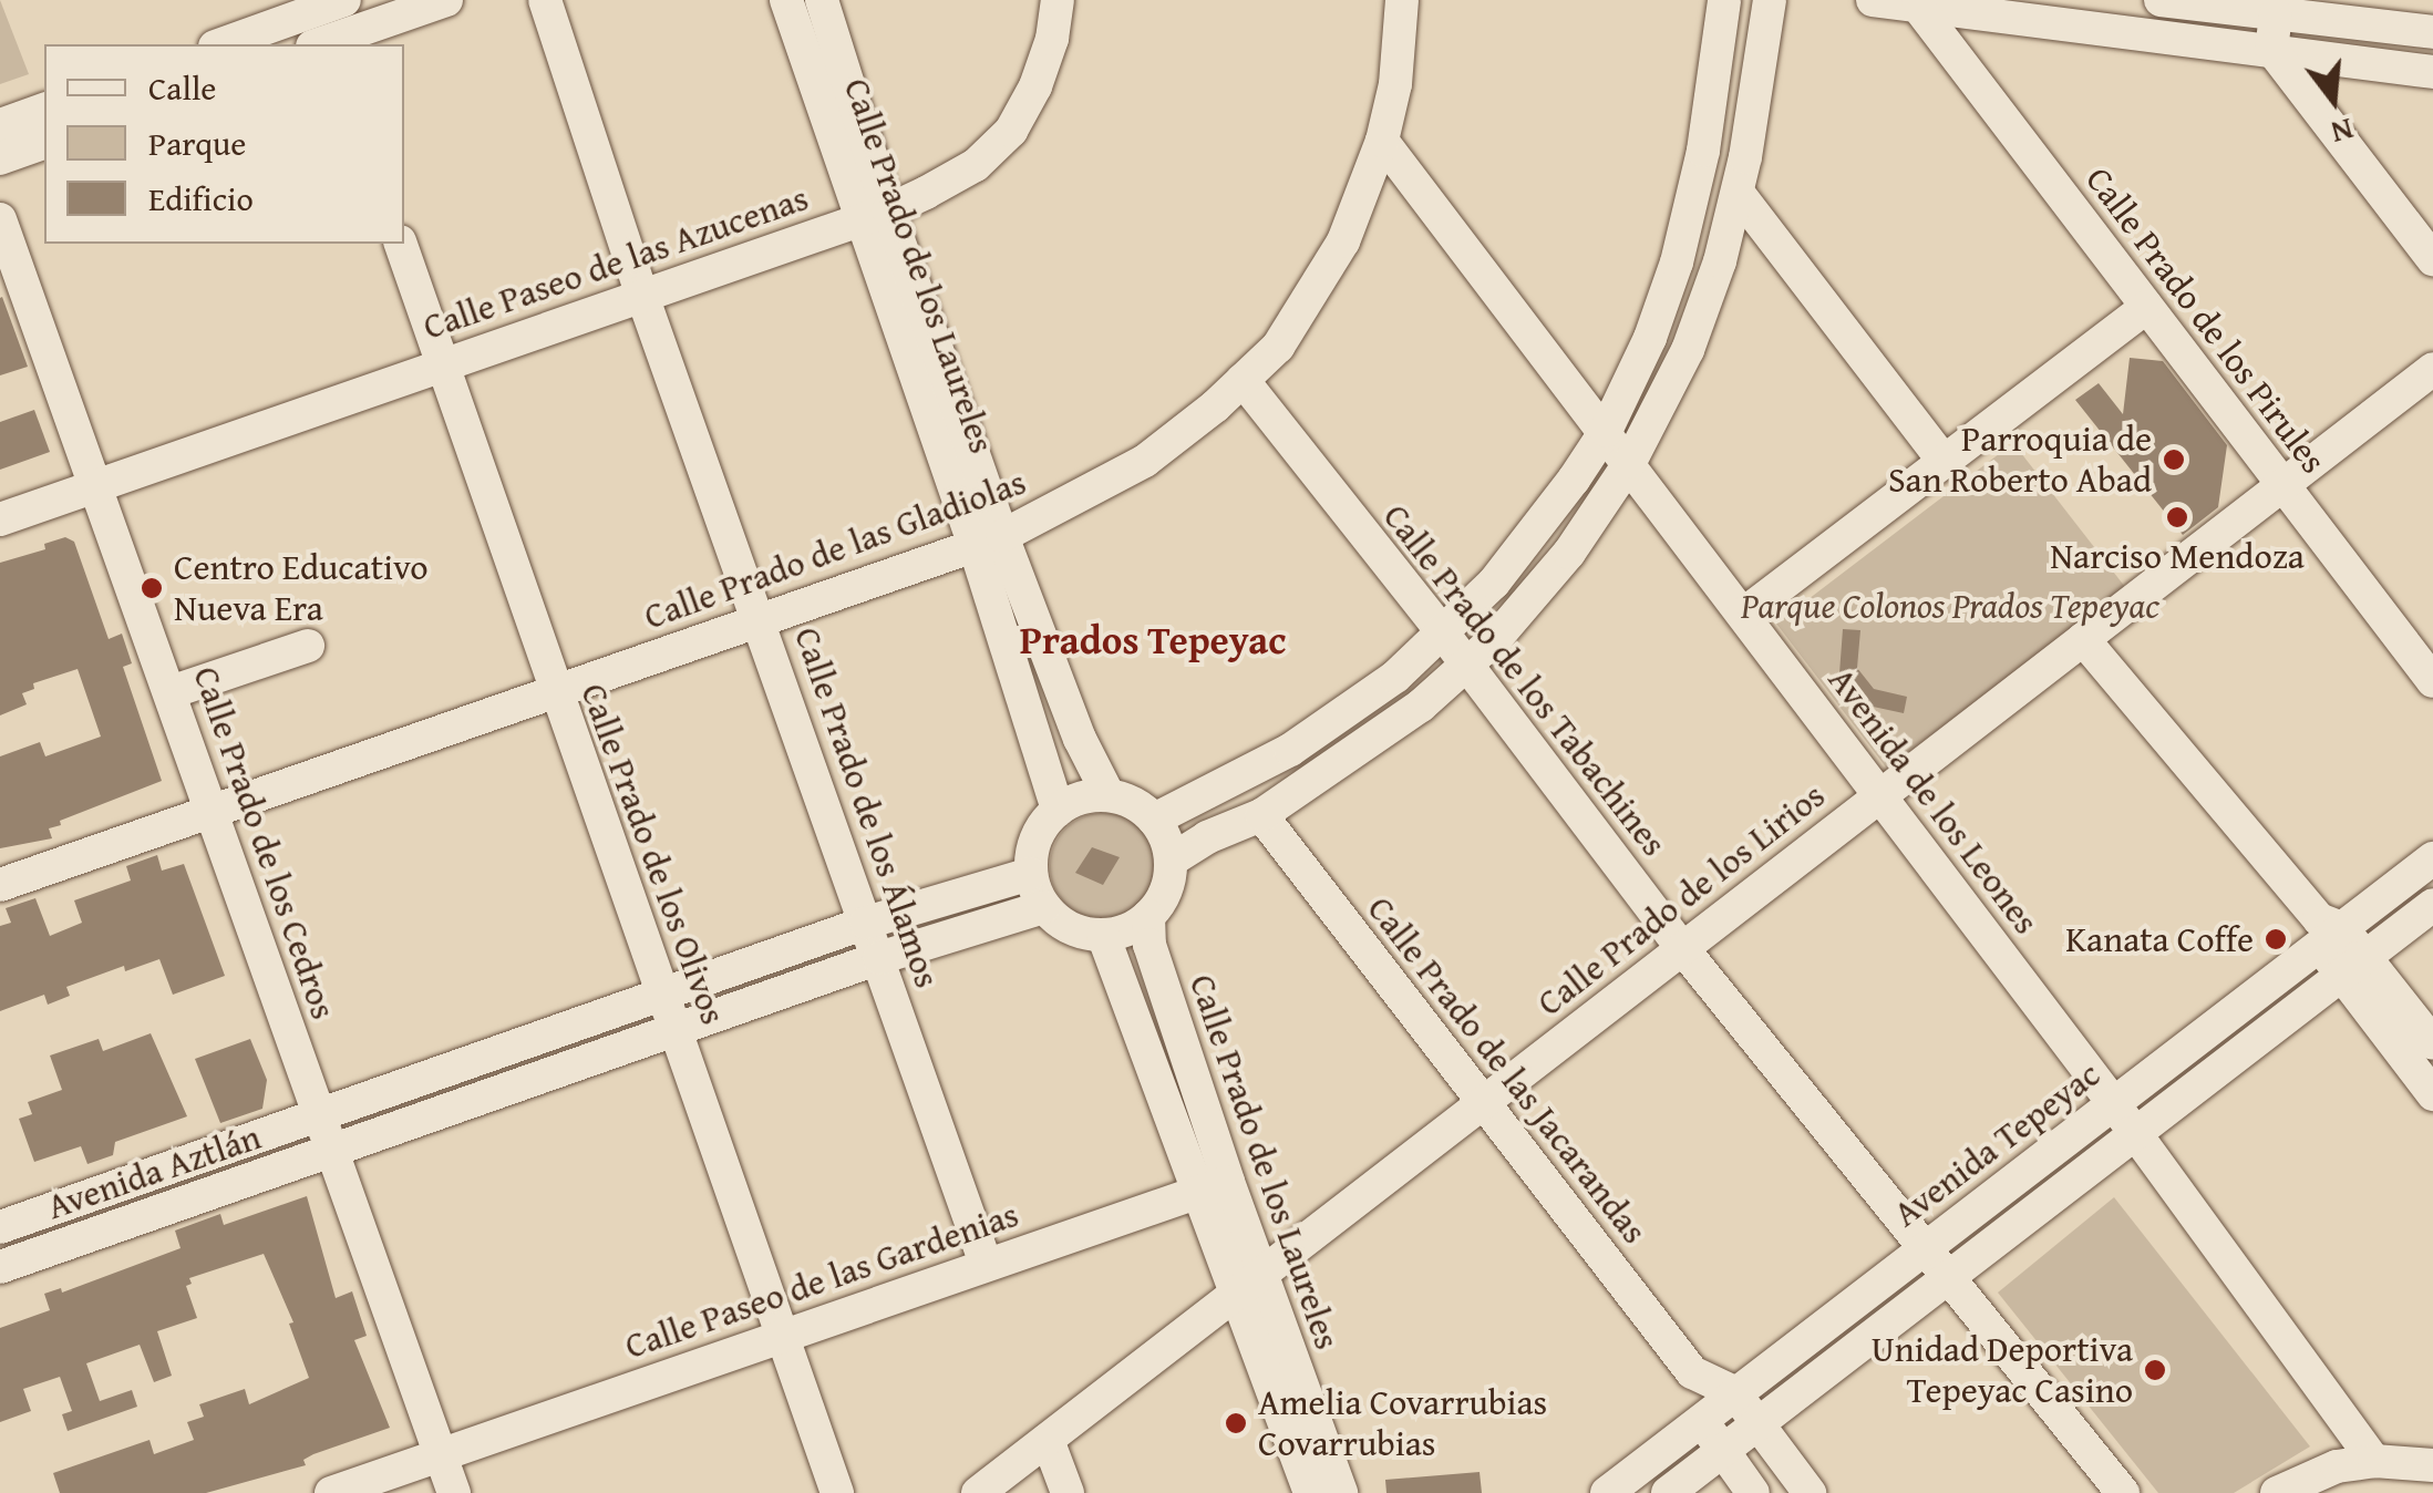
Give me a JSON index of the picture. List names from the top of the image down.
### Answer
{
  "streets": {
    "street": [
      "Calle Paseo de las Azucenas",
      "Calle Prado de los Laureles",
      "Calle Prado de los Pirules",
      "Calle Prado de las Gladiolas",
      "Calle Prado de los Tabachines",
      "Avenida de los Leones",
      "Calle Prado de los Álamos",
      "Calle Prado de los Cedros",
      "Calle Prado de los Olivos",
      "Calle Prado de los Lirios",
      "Calle Prado de las Jacarandas",
      "Avenida Tepeyac",
      "Avenida Aztlán",
      "Calle Paseo de las Gardenias"
    ]
  },
  "crossings": [
    ["Calle Paseo de las Azucenas", "Calle Prado de los Laureles"],
    ["Calle Paseo de las Azucenas", "Calle Prado de los Álamos"],
    ["Calle Paseo de las Azucenas", "Calle Prado de los Cedros"],
    ["Calle Paseo de las Azucenas", "Calle Prado de los Olivos"],
    ["Calle Prado de los Laureles", "Calle Prado de las Gladiolas"],
    ["Calle Prado de los Laureles", "Calle Prado de los Lirios"],
    ["Calle Prado de los Laureles", "Avenida Aztlán"],
    ["Calle Prado de los Laureles", "Calle Paseo de las Gardenias"],
    ["Calle Prado de los Pirules", "Calle Prado de los Lirios"],
    ["Calle Prado de las Gladiolas", "Calle Prado de los Tabachines"],
    ["Calle Prado de las Gladiolas", "Avenida de los Leones"],
    ["Calle Prado de las Gladiolas", "Calle Prado de los Álamos"],
    ["Calle Prado de las Gladiolas", "Calle Prado de los Cedros"],
    ["Calle Prado de las Gladiolas", "Calle Prado de los Olivos"],
    ["Calle Prado de los Tabachines", "Calle Prado de los Lirios"],
    ["Calle Prado de los Tabachines", "Avenida Tepeyac"],
    ["Avenida de los Leones", "Calle Prado de los Lirios"],
    ["Avenida de los Leones", "Avenida Tepeyac"],
    ["Calle Prado de los Álamos", "Avenida Aztlán"],
    ["Calle Prado de los Álamos", "Calle Paseo de las Gardenias"],
    ["Calle Prado de los Cedros", "Avenida Aztlán"],
    ["Calle Prado de los Cedros", "Calle Paseo de las Gardenias"],
    ["Calle Prado de los Olivos", "Avenida Aztlán"],
    ["Calle Prado de los Olivos", "Calle Paseo de las Gardenias"],
    ["Calle Prado de los Lirios", "Calle Prado de las Jacarandas"],
    ["Calle Prado de las Jacarandas", "Avenida Tepeyac"]
  ],
  "districts": ["Prados Tepeyac"],
  "parks": ["Parque Colonos Prados Tepeyac"],
  "places": [
    "Parroquia de San Roberto Abad",
    "Narciso Mendoza",
    "Centro Educativo Nueva Era",
    "Kanata Coffe",
    "Unidad Deportiva Tepeyac Casino",
    "Amelia Covarrubias Covarrubias"
  ],
  "legend": ["Calle", "Parque", "Edificio"],
  "north": "bottom"
}
